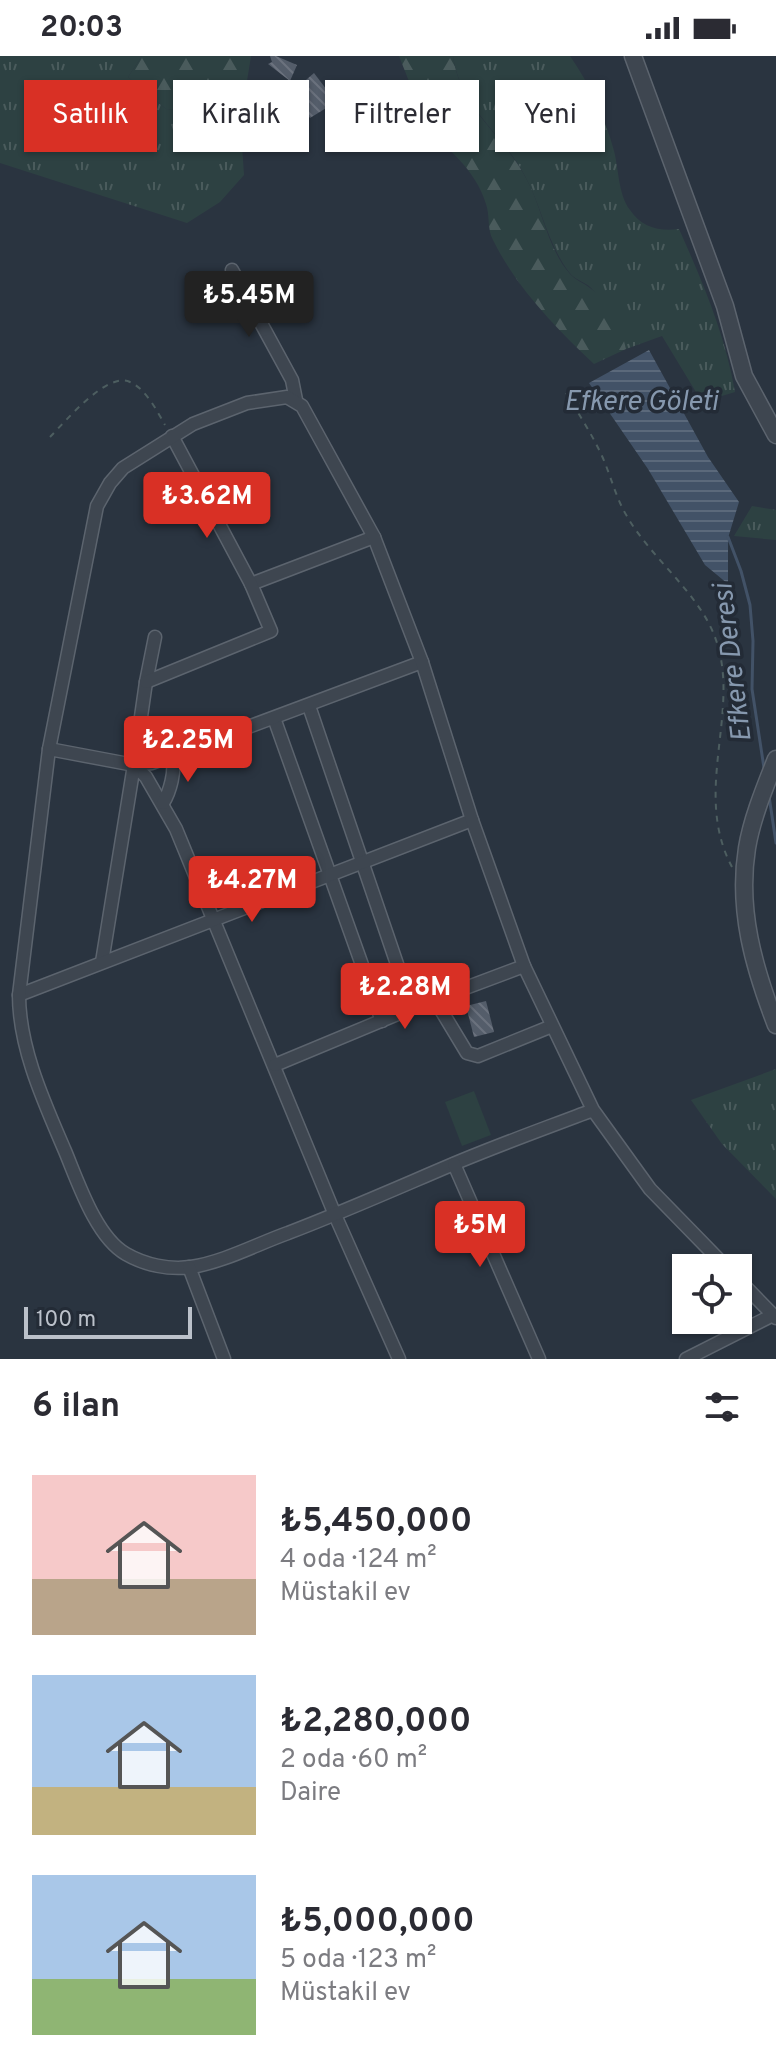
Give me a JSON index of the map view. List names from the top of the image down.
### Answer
{
  "water": ["Efkere Göleti", "Efkere Deresi"],
  "scale_bar": "100 m",
  "page": {
    "status": "20:03",
    "chip": [
      "Satılık",
      "Kiralık",
      "Filtreler",
      "Yeni"
    ],
    "price": [
      "₺5.45M",
      "₺3.62M",
      "₺2.25M",
      "₺4.27M",
      "₺2.28M",
      "₺5M"
    ],
    "scale": "100 m",
    "heading": "6 ilan",
    "list": [
      {
        "name": "₺5,450,000",
        "note": "4 oda · 124 m² · Müstakil ev"
      },
      {
        "name": "₺2,280,000",
        "note": "2 oda · 60 m² · Daire"
      },
      {
        "name": "₺5,000,000",
        "note": "5 oda · 123 m² · Müstakil ev"
      }
    ]
  }
}
